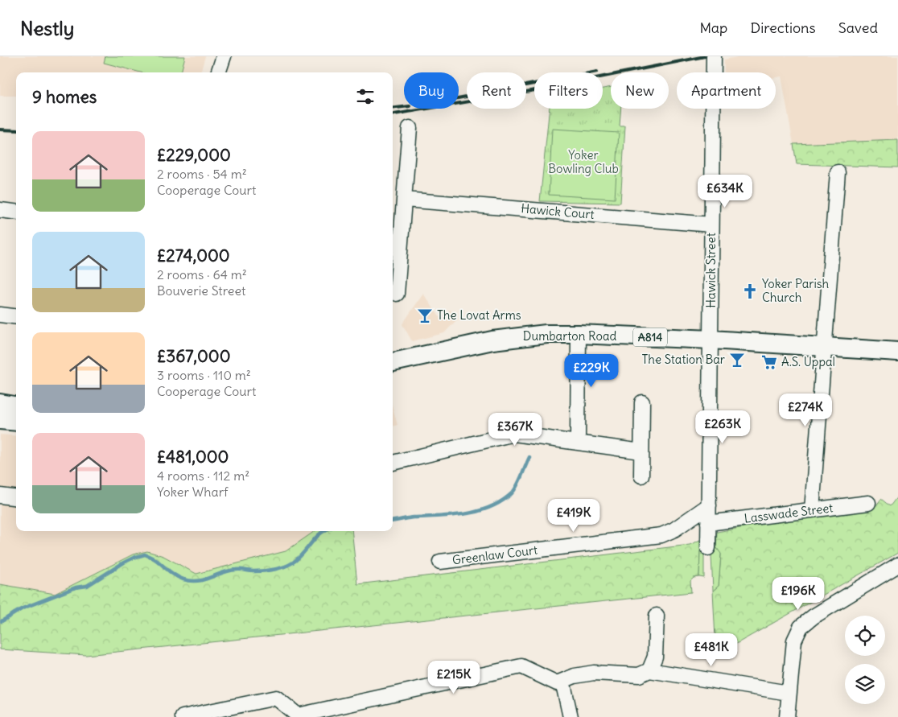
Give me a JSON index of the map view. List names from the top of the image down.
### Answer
{
  "streets": {
    "main road": ["Dumbarton Road", "A814"],
    "street": [
      "Hawick Court",
      "Hawick Street",
      "Lasswade Street",
      "Greenlaw Court"
    ]
  },
  "crossings": [
    ["Hawick Court", "Hawick Street"],
    ["Hawick Street", "Dumbarton Road"],
    ["Hawick Street", "Lasswade Street"],
    ["Hawick Street", "Greenlaw Court"]
  ],
  "parks": ["Yoker Bowling Club"],
  "places": {
    "church": ["Yoker Parish Church"],
    "bar": ["The Lovat Arms", "The Station Bar"],
    "supermarket": ["A.S. Uppal"]
  },
  "page": {
    "header": "Nestly",
    "nav": ["Map", "Directions", "Saved"],
    "chip": [
      "Buy",
      "Rent",
      "Filters",
      "New",
      "Apartment"
    ],
    "heading": "9 homes",
    "list": [
      {
        "name": "£229,000",
        "note": "2 rooms · 54 m² · Cooperage Court"
      },
      {
        "name": "£274,000",
        "note": "2 rooms · 64 m² · Bouverie Street"
      },
      {
        "name": "£367,000",
        "note": "3 rooms · 110 m² · Cooperage Court"
      },
      {
        "name": "£481,000",
        "note": "4 rooms · 112 m² · Yoker Wharf"
      }
    ],
    "price": [
      "£634K",
      "£229K",
      "£274K",
      "£263K",
      "£367K",
      "£419K",
      "£196K",
      "£481K",
      "£215K"
    ]
  }
}
